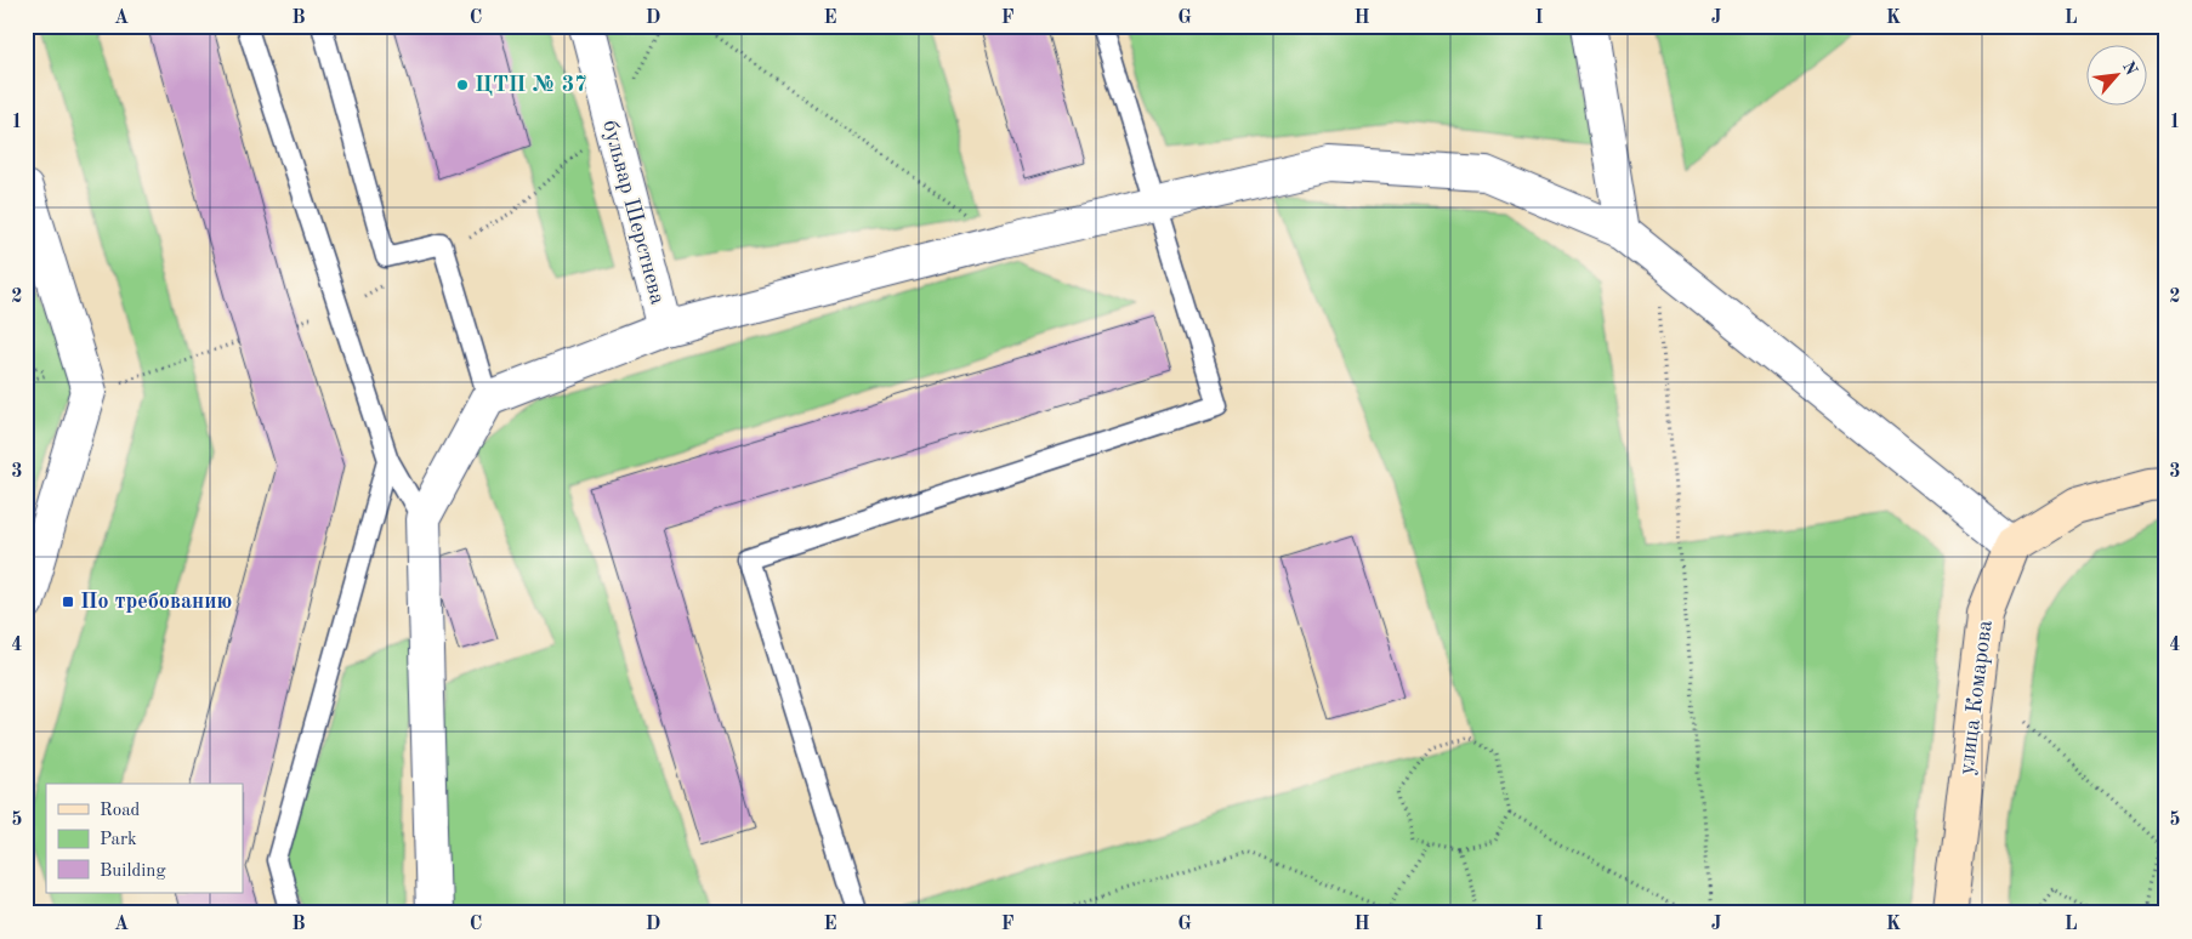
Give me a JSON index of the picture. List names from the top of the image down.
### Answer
{
  "streets": {
    "main road": ["улица Комарова"],
    "street": ["бульвар Шерстнева"]
  },
  "places": {
    "other": ["ЦТП № 37"],
    "transit": ["По требованию"]
  },
  "legend": ["Road", "Park", "Building"],
  "north": "top right",
  "grid": {
    "columns": [
      "A",
      "B",
      "C",
      "D",
      "E",
      "F",
      "G",
      "H",
      "I",
      "J",
      "K",
      "L"
    ],
    "rows": [
      "1",
      "2",
      "3",
      "4",
      "5"
    ]
  }
}
